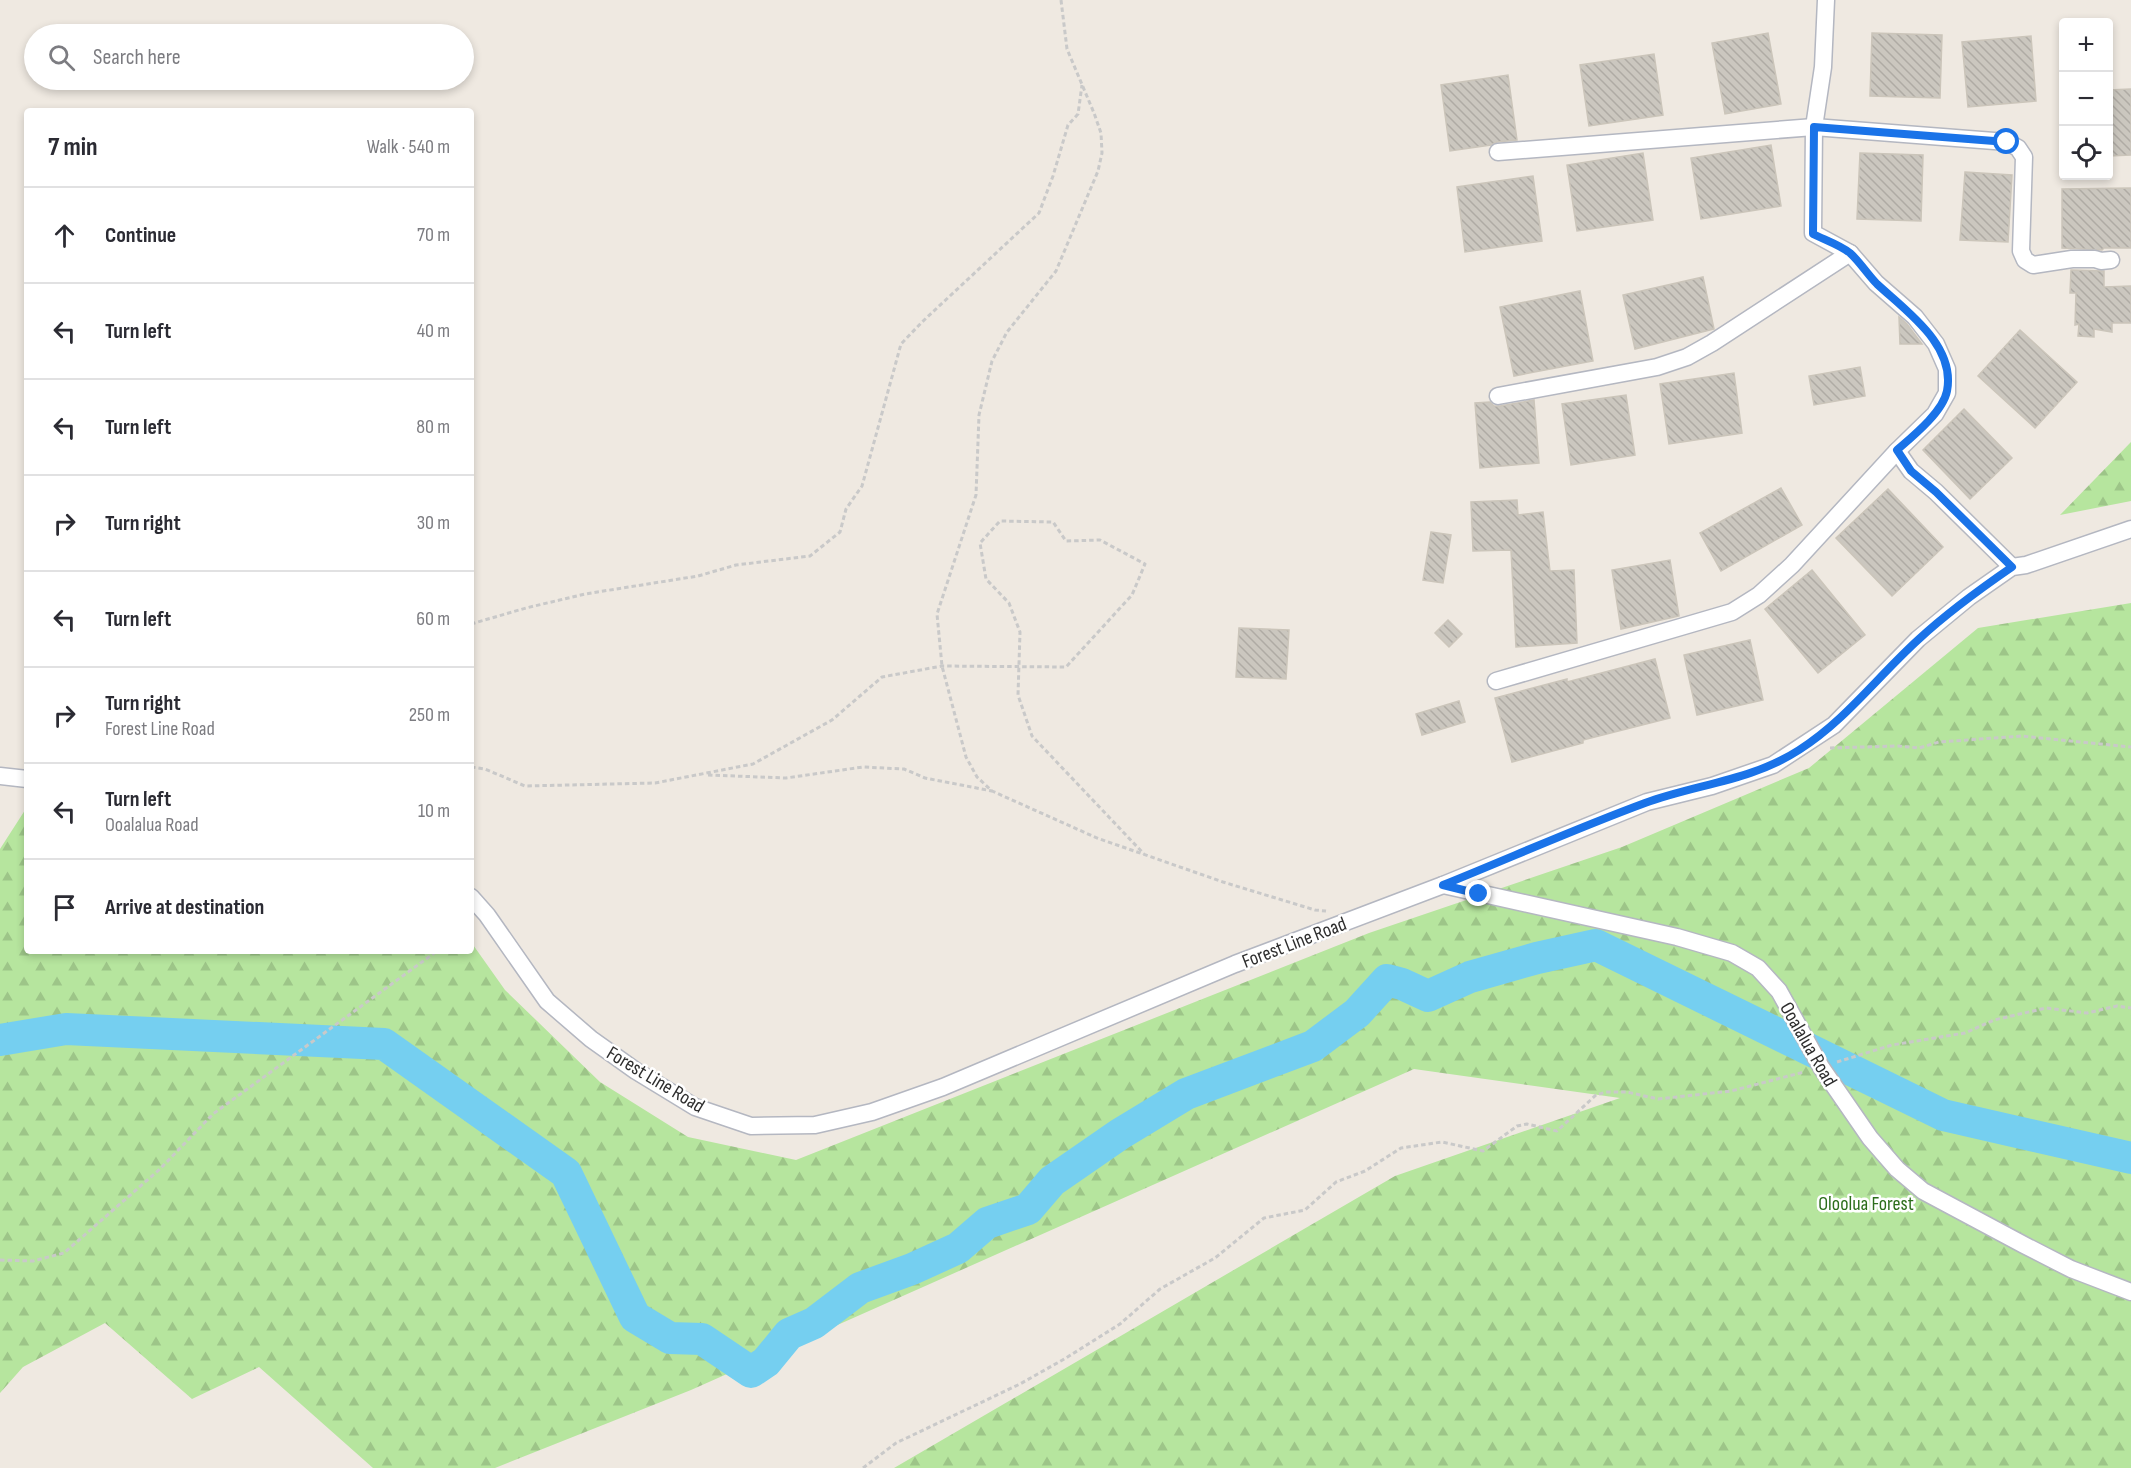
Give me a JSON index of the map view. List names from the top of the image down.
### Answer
{
  "streets": {
    "street": ["Forest Line Road", "Ooalalua Road"]
  },
  "crossings": [
    ["Forest Line Road", "Ooalalua Road"]
  ],
  "parks": ["Oloolua Forest"],
  "page": {
    "map_buttons": ["+", "−"],
    "search": "Search here",
    "heading": ["7 min", "Walk · 540 m"],
    "list": [
      ["Continue", "70 m"],
      ["Turn left", "40 m"],
      ["Turn left", "80 m"],
      ["Turn right", "30 m"],
      ["Turn left", "60 m"],
      ["Turn right", "Forest Line Road", "250 m"],
      ["Turn left", "Ooalalua Road", "10 m"],
      "Arrive at destination"
    ]
  }
}
